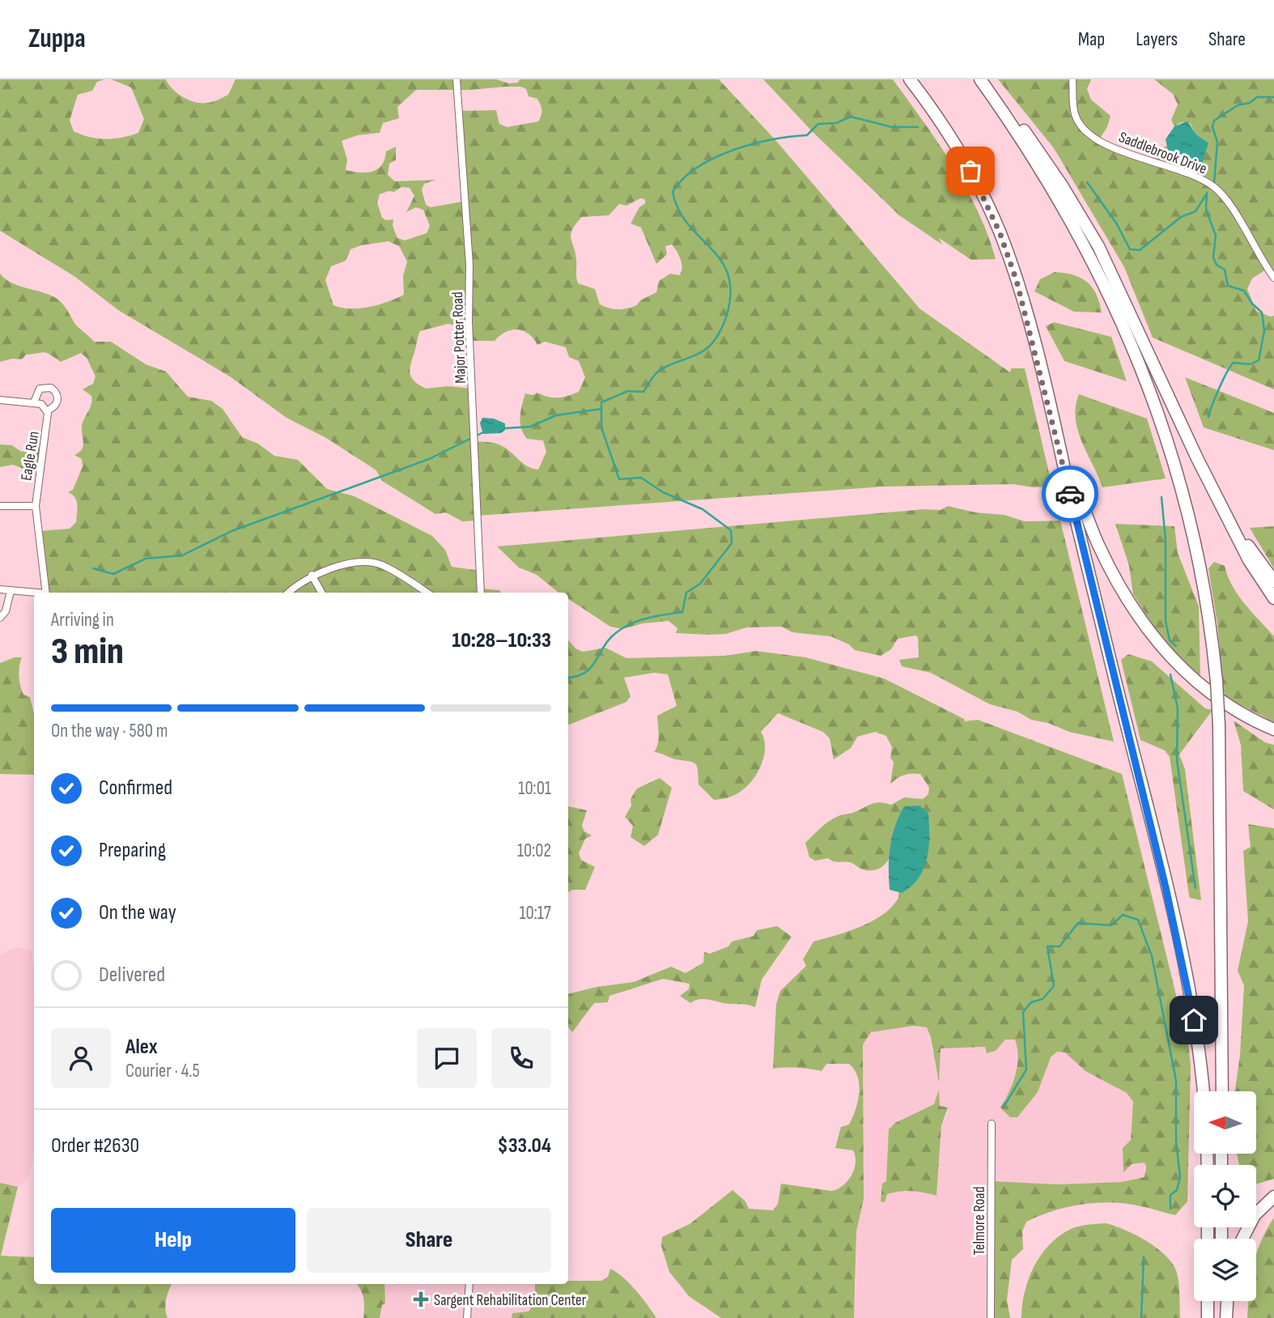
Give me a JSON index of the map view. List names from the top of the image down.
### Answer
{
  "streets": {
    "street": [
      "Saddlebrook Drive",
      "Major Potter Road",
      "Eagle Run",
      "Telmore Road"
    ]
  },
  "places": {
    "health": ["Sargent Rehabilitation Center"]
  },
  "north": "left",
  "page": {
    "header": "Zuppa",
    "nav": ["Map", "Layers", "Share"],
    "heading": ["3 min", "Arriving in", "10:28–10:33"],
    "panel": [
      "Alex",
      "Courier · 4.5",
      "Order #2630",
      "$33.04"
    ],
    "bar": "On the way · 580 m",
    "list": [
      ["Confirmed", "10:01"],
      ["Preparing", "10:02"],
      ["On the way", "10:17"],
      "Delivered"
    ],
    "buttons": ["Help", "Share"]
  }
}
